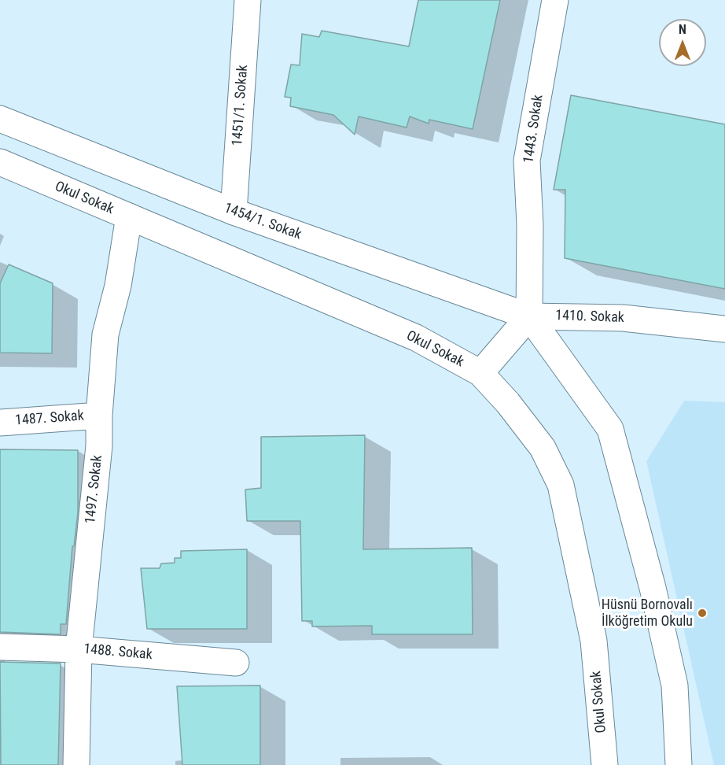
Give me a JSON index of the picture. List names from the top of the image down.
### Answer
{
  "streets": {
    "main road": [
      "1451/1. Sokak",
      "1443. Sokak",
      "Okul Sokak",
      "1454/1. Sokak",
      "1410. Sokak",
      "1487. Sokak",
      "1497. Sokak",
      "1488. Sokak"
    ]
  },
  "crossings": [
    ["1451/1. Sokak", "1454/1. Sokak"],
    ["1443. Sokak", "1454/1. Sokak"],
    ["1443. Sokak", "1410. Sokak"],
    ["Okul Sokak", "1497. Sokak"],
    ["1454/1. Sokak", "1410. Sokak"],
    ["1487. Sokak", "1497. Sokak"],
    ["1497. Sokak", "1488. Sokak"]
  ],
  "places": ["Hüsnü Bornovalı İlköğretim Okulu"],
  "north": "top"
}
